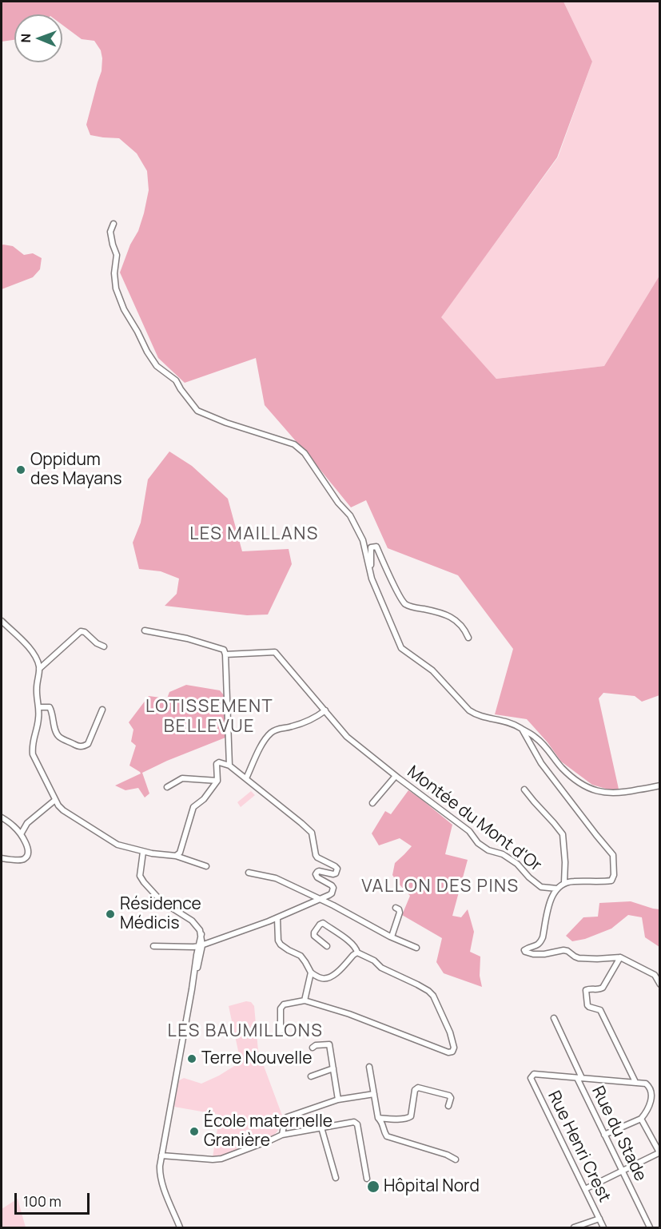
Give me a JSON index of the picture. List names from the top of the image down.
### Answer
{
  "streets": {
    "street": ["Montée du Mont d'Or", "Rue du Stade", "Rue Henri Crest"]
  },
  "crossings": [
    ["Rue du Stade", "Rue Henri Crest"]
  ],
  "districts": [
    "LES MAILLANS",
    "LOTISSEMENT BELLEVUE",
    "VALLON DES PINS",
    "LES BAUMILLONS"
  ],
  "places": [
    "Oppidum des Mayans",
    "Résidence Médicis",
    "Terre Nouvelle",
    "École maternelle Granière",
    "Hôpital Nord"
  ],
  "scale_bar": "100 m",
  "north": "left"
}
